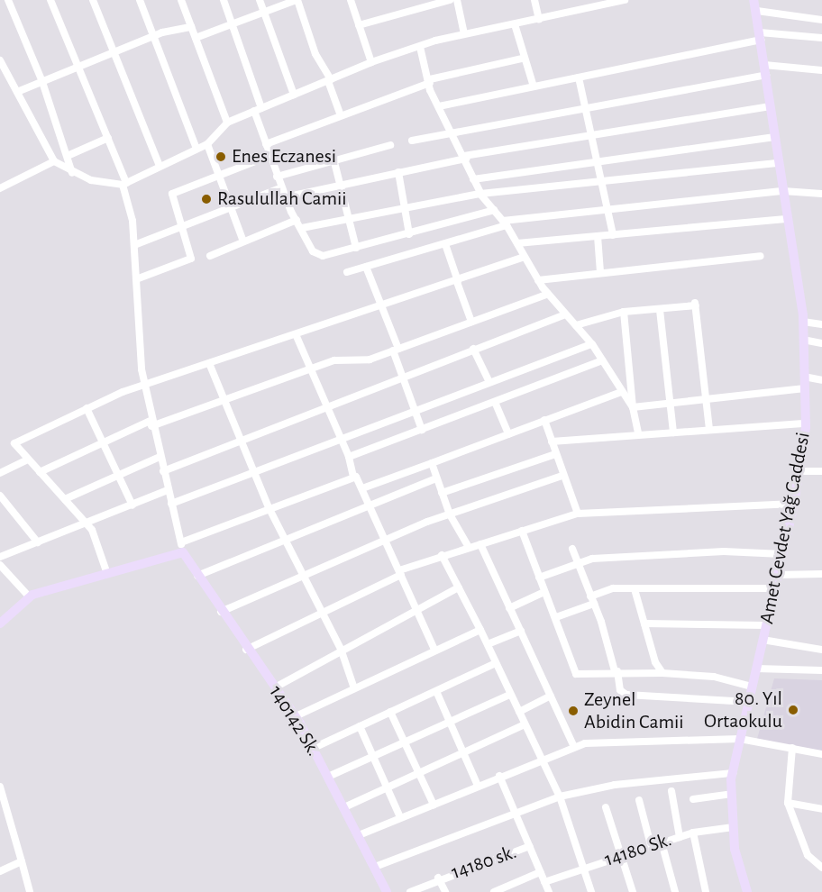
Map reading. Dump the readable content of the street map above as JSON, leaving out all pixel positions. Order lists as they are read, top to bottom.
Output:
{
  "streets": {
    "street": [
      "Amet Cevdet Yağ Caddesi",
      "140142 Sk.",
      "14180 Sk.",
      "14180 sk."
    ]
  },
  "crossings": [
    ["Amet Cevdet Yağ Caddesi", "14180 Sk."]
  ],
  "places": [
    "Enes Eczanesi",
    "Rasulullah Camii",
    "80. Yıl Ortaokulu",
    "Zeynel Abidin Camii"
  ]
}
